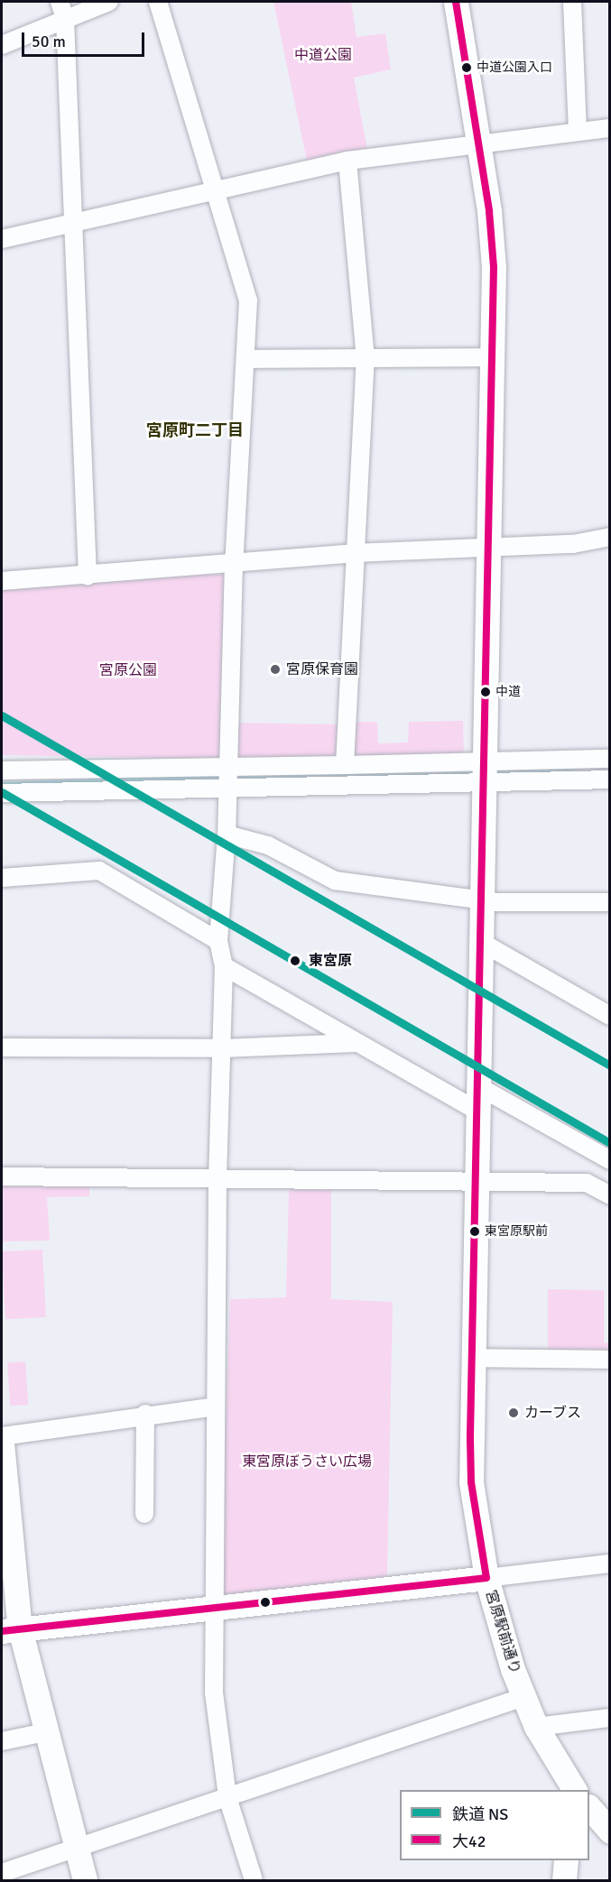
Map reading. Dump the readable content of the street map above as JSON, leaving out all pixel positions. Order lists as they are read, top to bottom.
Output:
{
  "streets": {
    "street": ["宮原駅前通り"]
  },
  "districts": ["宮原町二丁目"],
  "parks": ["中道公園", "宮原公園", "東宮原ぼうさい広場"],
  "places": [
    "中道公園入口",
    "宮原保育園",
    "中道",
    "東宮原",
    "東宮原駅前",
    "カーブス"
  ],
  "lines": ["transit line 大42", "rail line NS"],
  "legend": ["鉄道 NS", "大42"],
  "scale_bar": "50 m"
}
